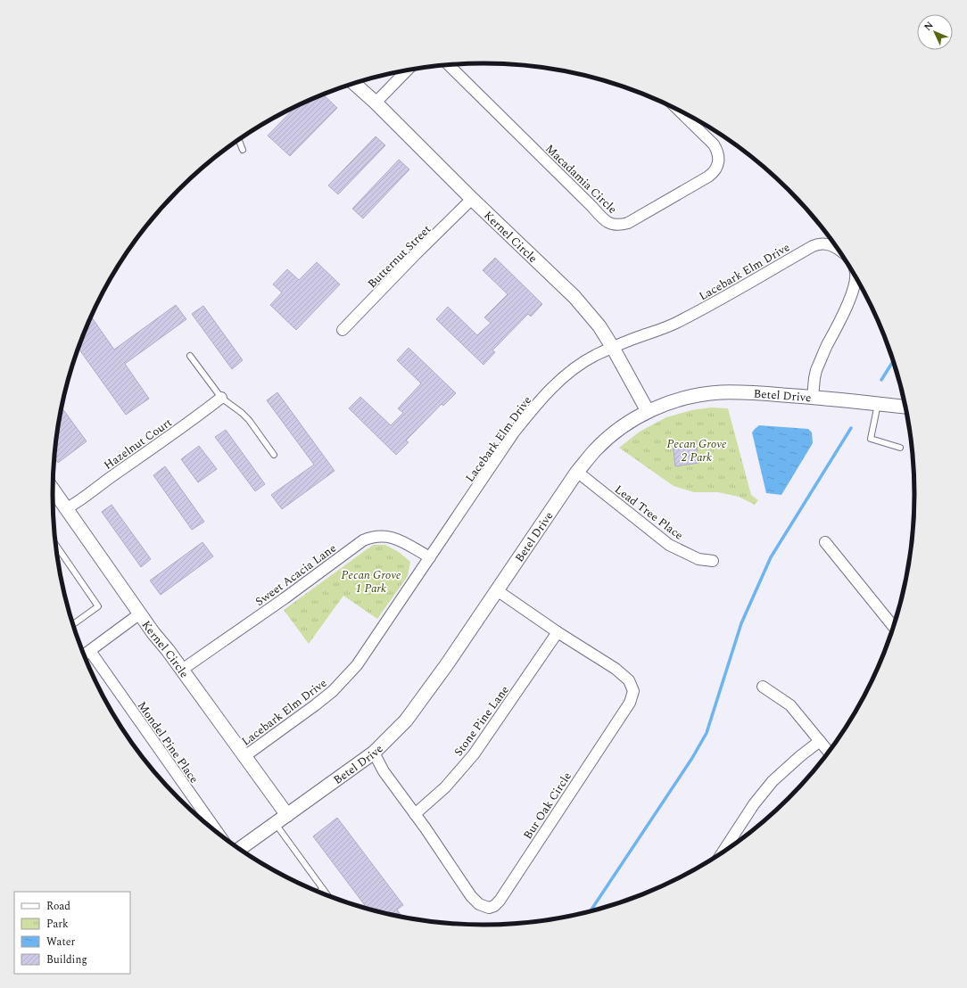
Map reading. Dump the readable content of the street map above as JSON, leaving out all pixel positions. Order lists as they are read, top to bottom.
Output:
{
  "streets": {
    "street": [
      "Macadamia Circle",
      "Kernel Circle",
      "Butternut Street",
      "Lacebark Elm Drive",
      "Betel Drive",
      "Hazelnut Court",
      "Lead Tree Place",
      "Sweet Acacia Lane",
      "Stone Pine Lane",
      "Mondel Pine Place",
      "Bur Oak Circle"
    ]
  },
  "crossings": [
    ["Kernel Circle", "Butternut Street"],
    ["Kernel Circle", "Lacebark Elm Drive"],
    ["Kernel Circle", "Betel Drive"],
    ["Kernel Circle", "Hazelnut Court"],
    ["Kernel Circle", "Sweet Acacia Lane"],
    ["Lacebark Elm Drive", "Betel Drive"],
    ["Lacebark Elm Drive", "Sweet Acacia Lane"],
    ["Betel Drive", "Lead Tree Place"],
    ["Betel Drive", "Bur Oak Circle"],
    ["Stone Pine Lane", "Bur Oak Circle"]
  ],
  "parks": ["Pecan Grove 2 Park", "Pecan Grove 1 Park"],
  "legend": [
    "Road",
    "Park",
    "Water",
    "Building"
  ],
  "north": "top left"
}
